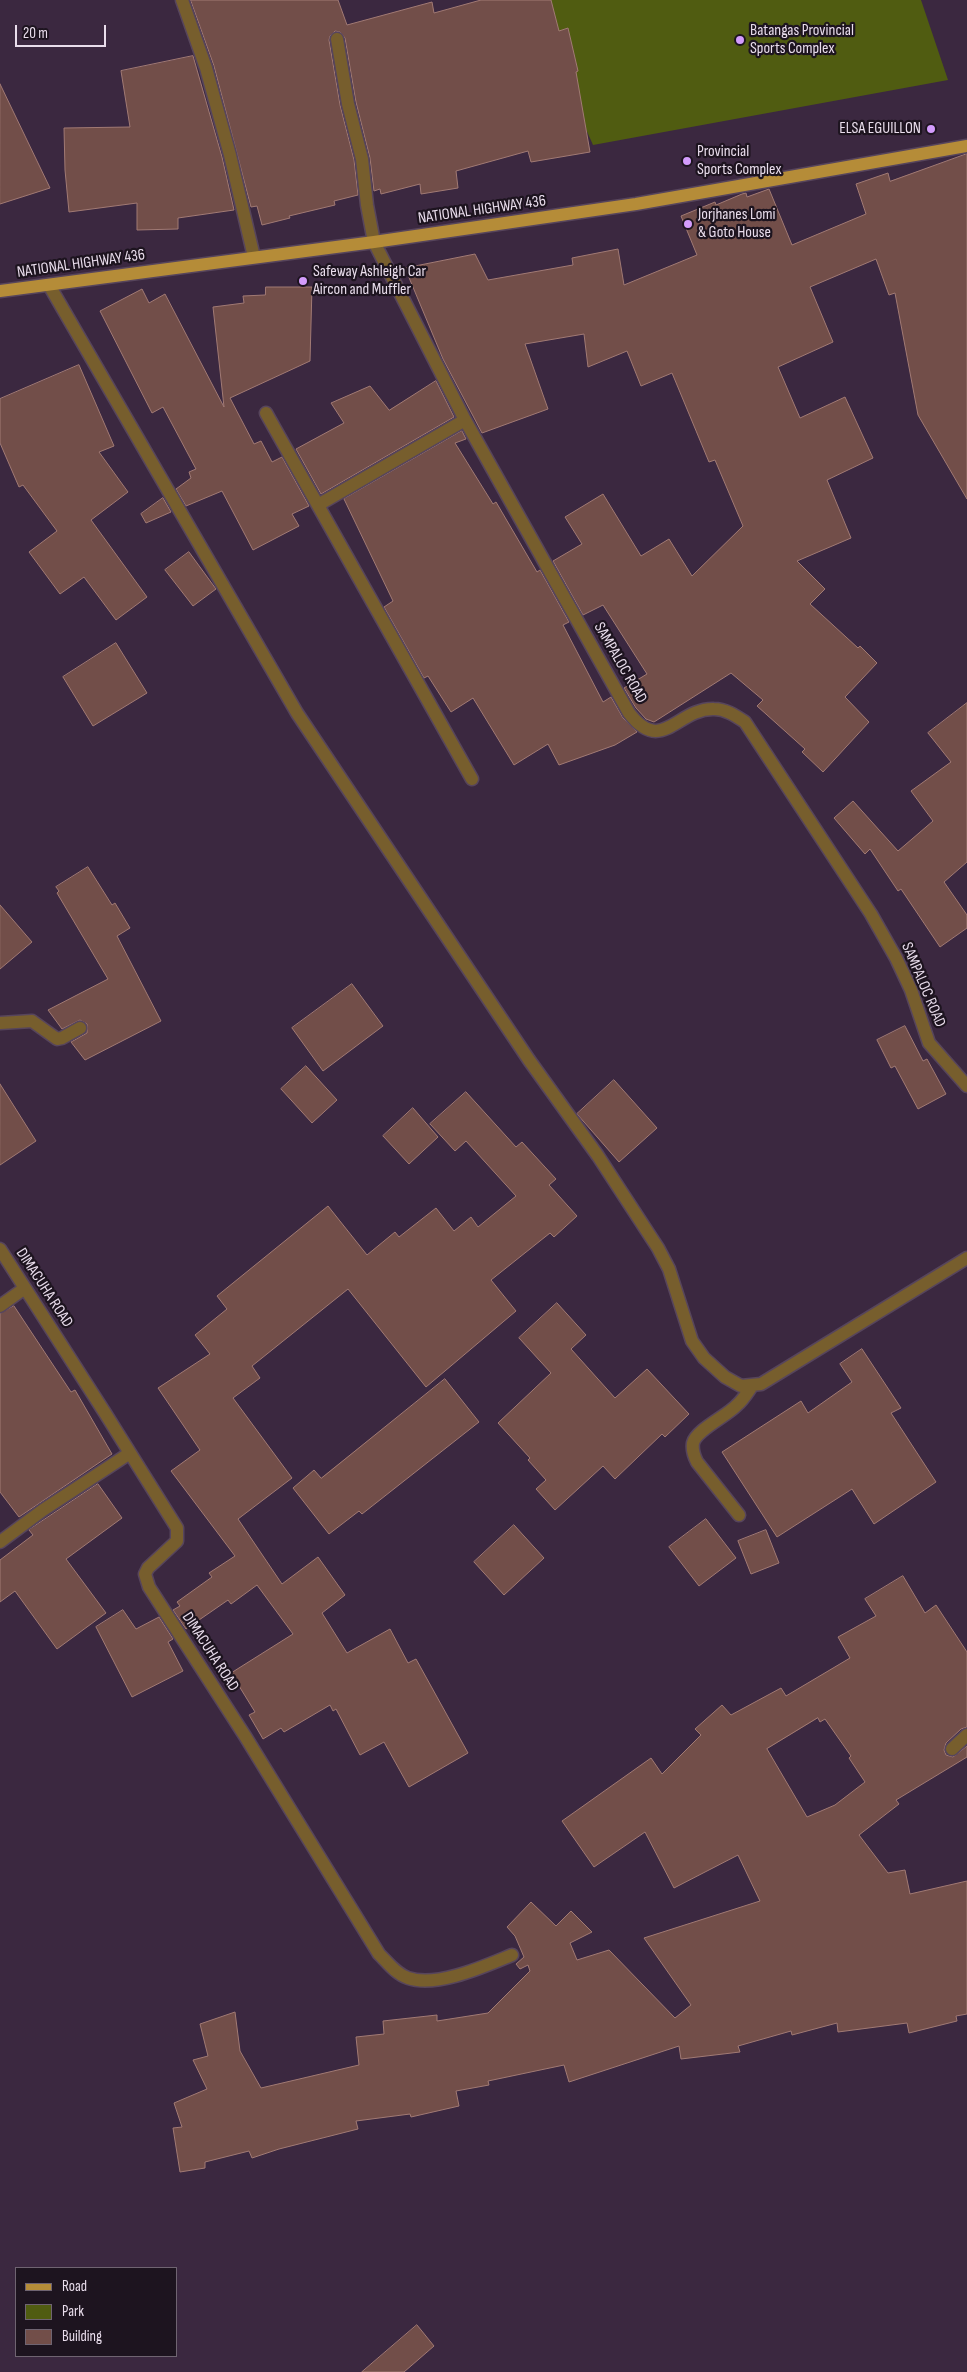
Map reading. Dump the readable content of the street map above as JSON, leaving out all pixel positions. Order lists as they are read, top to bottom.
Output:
{
  "streets": {
    "main road": ["NATIONAL HIGHWAY 436"],
    "street": ["SAMPALOC ROAD", "DIMACUHA ROAD"]
  },
  "crossings": [
    ["NATIONAL HIGHWAY 436", "SAMPALOC ROAD"]
  ],
  "places": [
    "Batangas Provincial Sports Complex",
    "ELSA EGUILLON",
    "Provincial Sports Complex",
    "Jorjhanes Lomi & Goto House",
    "Safeway Ashleigh Car Aircon and Muffler"
  ],
  "legend": ["Road", "Park", "Building"],
  "scale_bar": "20 m"
}
